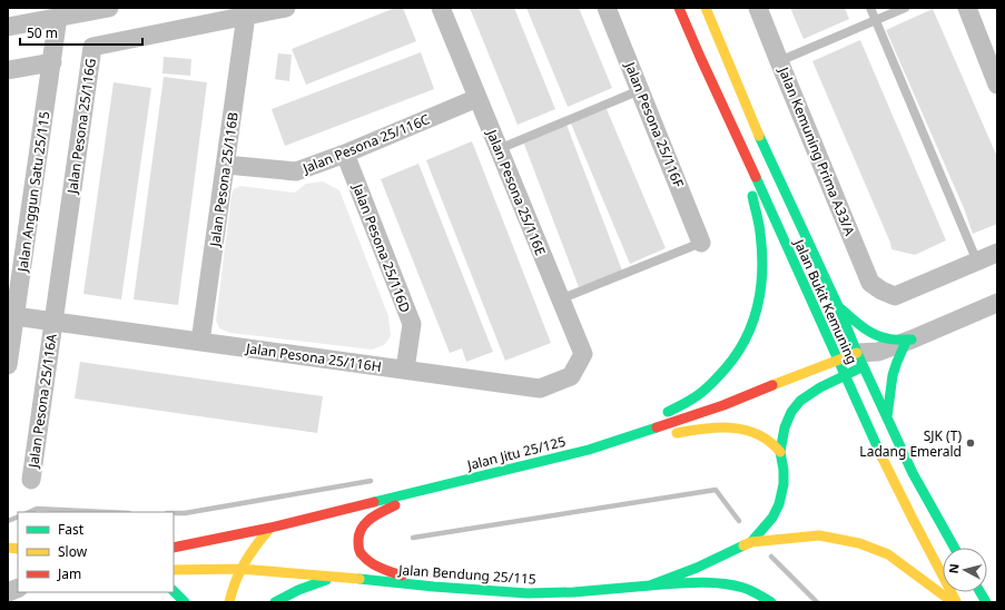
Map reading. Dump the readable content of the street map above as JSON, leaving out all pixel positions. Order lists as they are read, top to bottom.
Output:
{
  "streets": {
    "main road": ["Jalan Bukit Kemuning", "Jalan Jitu 25/125", "Jalan Bendung 25/115"],
    "street": [
      "Jalan Pesona 25/116F",
      "Jalan Pesona 25/116G",
      "Jalan Pesona 25/116C",
      "Jalan Kemuning Prima A33/A",
      "Jalan Pesona 25/116B",
      "Jalan Anggun Satu 25/115",
      "Jalan Pesona 25/116E",
      "Jalan Pesona 25/116D",
      "Jalan Pesona 25/116H",
      "Jalan Pesona 25/116A"
    ]
  },
  "crossings": [
    ["Jalan Pesona 25/116G", "Jalan Pesona 25/116B"],
    ["Jalan Pesona 25/116G", "Jalan Pesona 25/116H"],
    ["Jalan Pesona 25/116G", "Jalan Pesona 25/116A"],
    ["Jalan Pesona 25/116C", "Jalan Pesona 25/116B"],
    ["Jalan Pesona 25/116C", "Jalan Pesona 25/116E"],
    ["Jalan Pesona 25/116C", "Jalan Pesona 25/116D"],
    ["Jalan Pesona 25/116B", "Jalan Pesona 25/116H"],
    ["Jalan Anggun Satu 25/115", "Jalan Pesona 25/116H"],
    ["Jalan Pesona 25/116E", "Jalan Pesona 25/116H"],
    ["Jalan Pesona 25/116D", "Jalan Pesona 25/116H"],
    ["Jalan Bukit Kemuning", "Jalan Jitu 25/125"],
    ["Jalan Pesona 25/116H", "Jalan Pesona 25/116A"]
  ],
  "places": ["SJK (T) Ladang Emerald"],
  "legend": ["Fast", "Slow", "Jam"],
  "scale_bar": "50 m",
  "north": "left"
}
